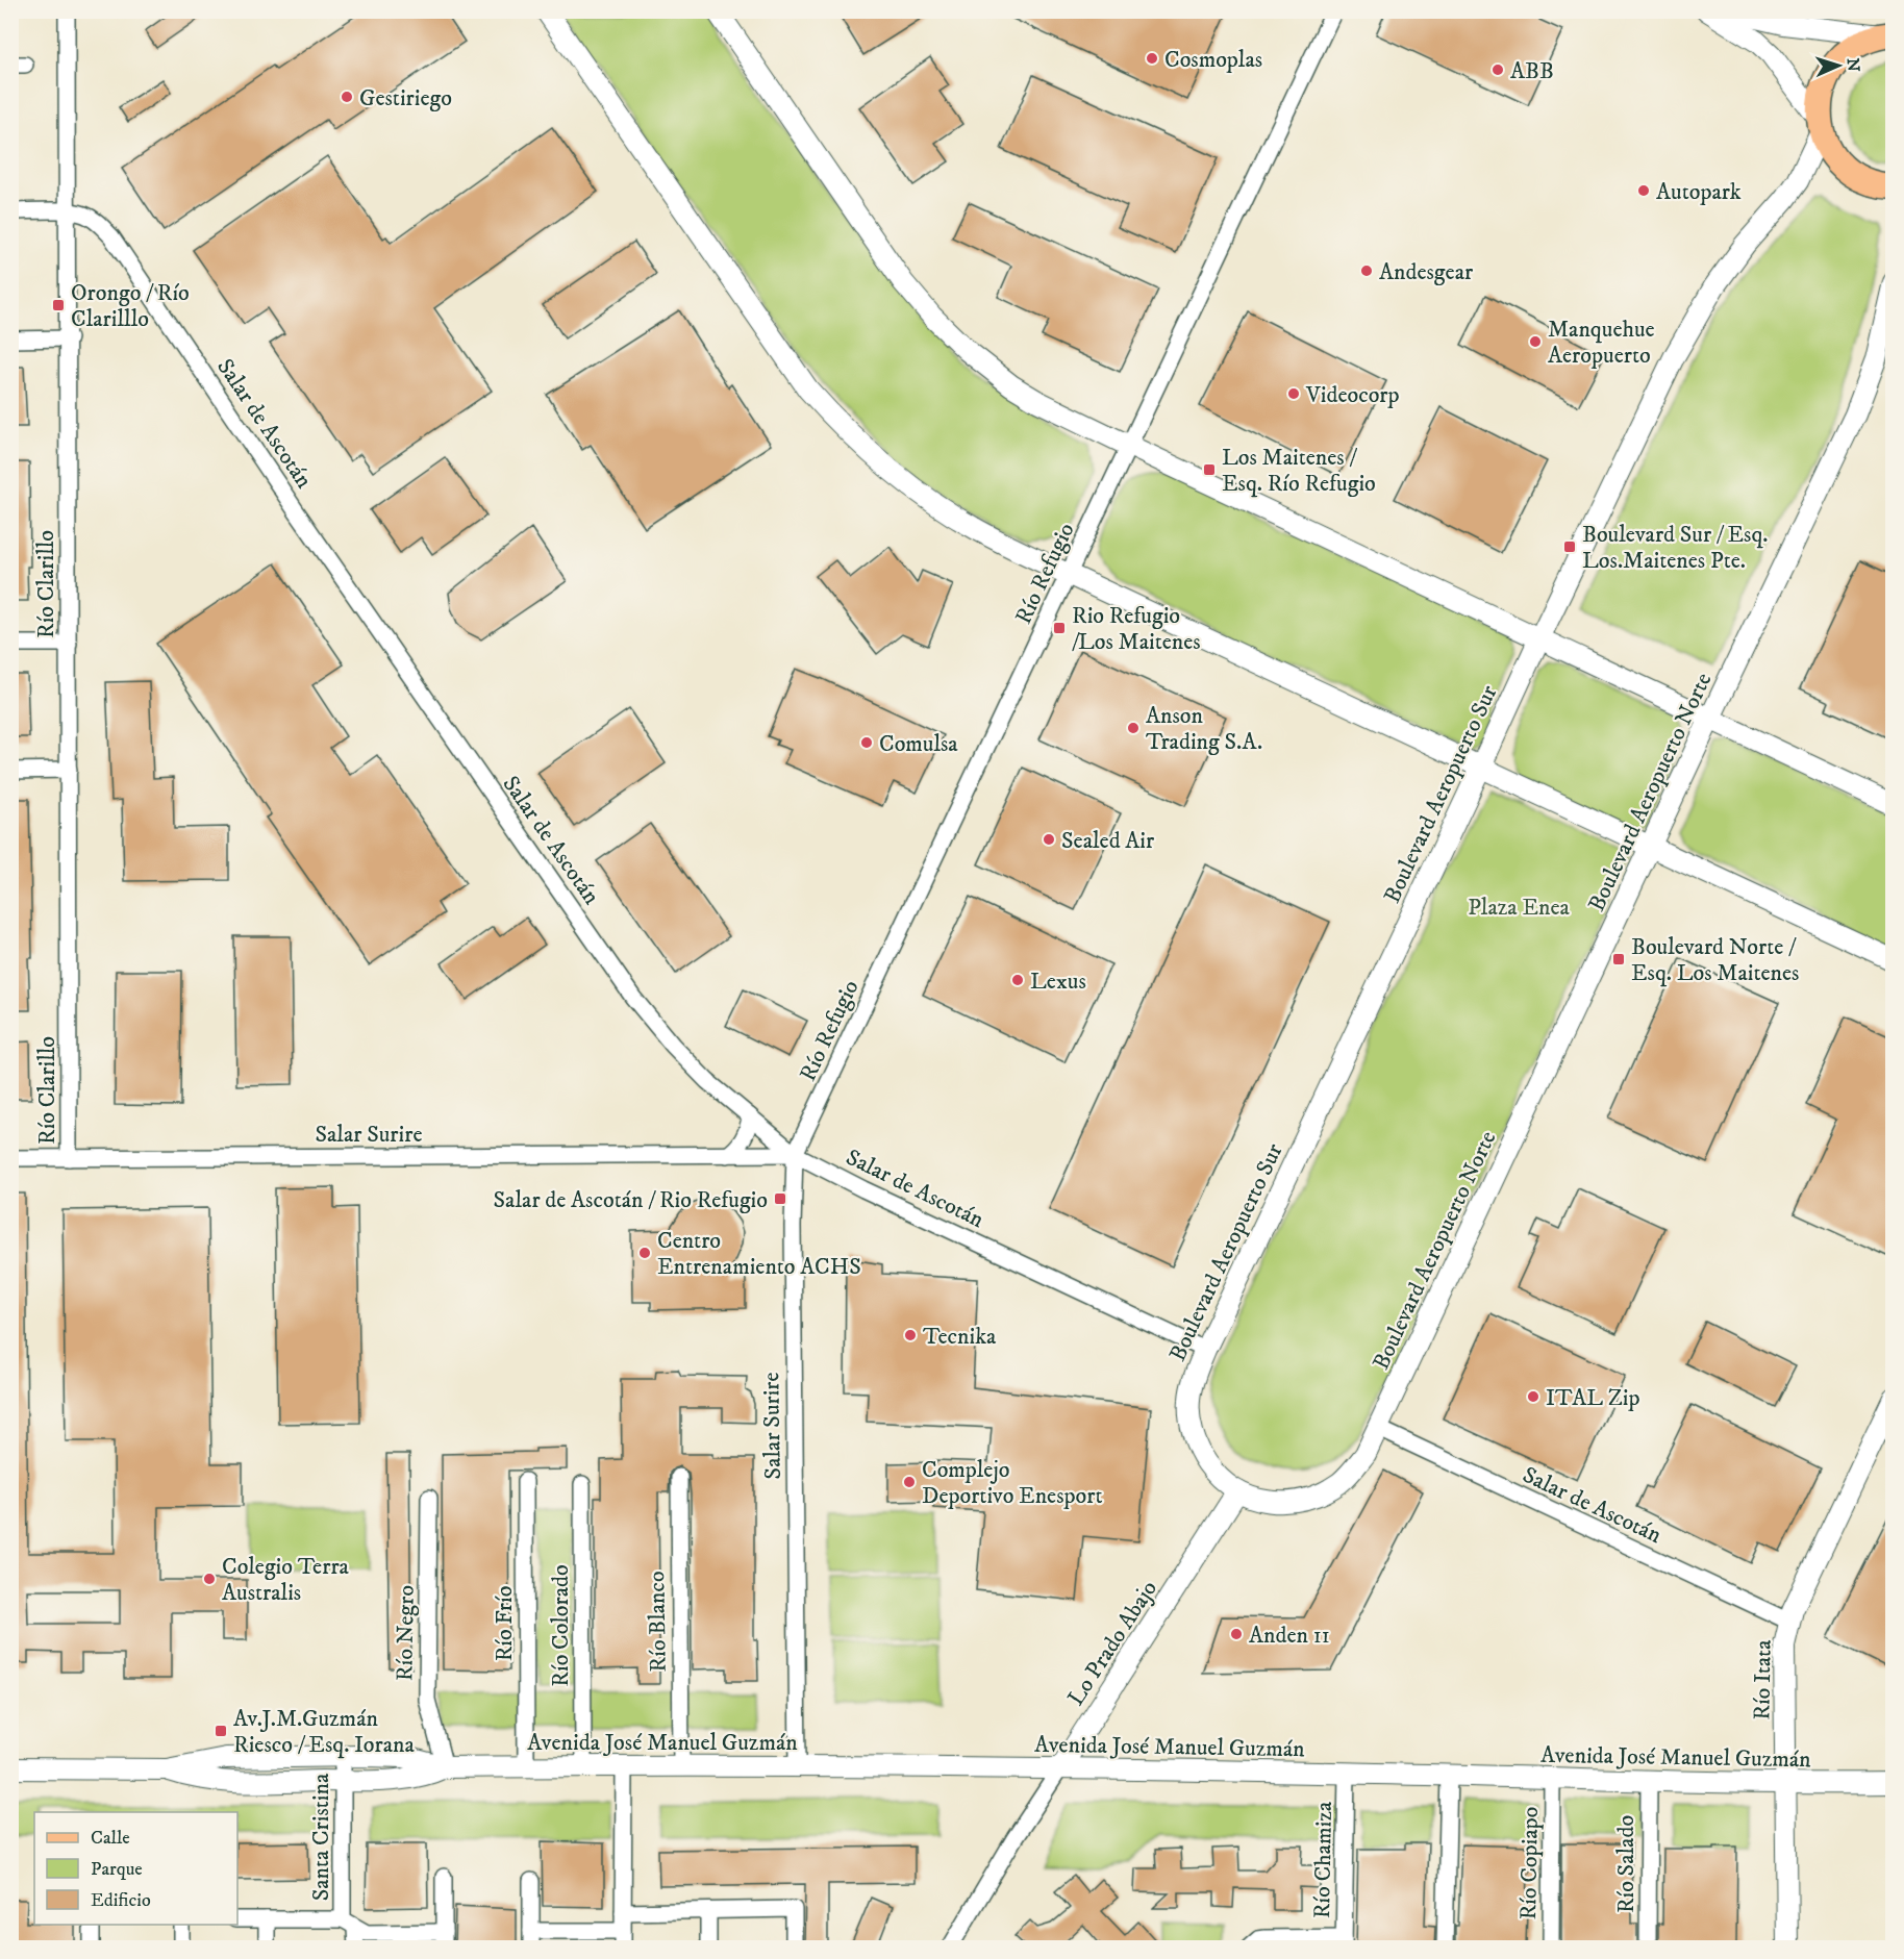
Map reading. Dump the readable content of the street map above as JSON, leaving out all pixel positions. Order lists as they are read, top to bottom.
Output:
{
  "streets": {
    "street": [
      "Salar de Ascotán",
      "Río Refugio",
      "Río Clarillo",
      "Boulevard Aeropuerto Norte",
      "Boulevard Aeropuerto Sur",
      "Salar Surire",
      "Río Blanco",
      "Río Frío",
      "Río Colorado",
      "Río Negro",
      "Lo Prado Abajo",
      "Río Itata",
      "Avenida José Manuel Guzmán",
      "Santa Cristina",
      "Río Chamiza",
      "Río Copiapo",
      "Río Salado"
    ]
  },
  "crossings": [
    ["Salar de Ascotán", "Río Refugio"],
    ["Salar de Ascotán", "Río Clarillo"],
    ["Salar de Ascotán", "Boulevard Aeropuerto Norte"],
    ["Salar de Ascotán", "Boulevard Aeropuerto Sur"],
    ["Salar de Ascotán", "Salar Surire"],
    ["Salar de Ascotán", "Río Itata"],
    ["Río Refugio", "Salar Surire"],
    ["Río Clarillo", "Salar Surire"],
    ["Boulevard Aeropuerto Norte", "Boulevard Aeropuerto Sur"],
    ["Boulevard Aeropuerto Norte", "Lo Prado Abajo"],
    ["Boulevard Aeropuerto Sur", "Lo Prado Abajo"],
    ["Salar Surire", "Avenida José Manuel Guzmán"],
    ["Río Blanco", "Avenida José Manuel Guzmán"],
    ["Río Frío", "Avenida José Manuel Guzmán"],
    ["Río Colorado", "Avenida José Manuel Guzmán"],
    ["Río Negro", "Avenida José Manuel Guzmán"],
    ["Lo Prado Abajo", "Avenida José Manuel Guzmán"],
    ["Río Itata", "Avenida José Manuel Guzmán"],
    ["Avenida José Manuel Guzmán", "Santa Cristina"],
    ["Avenida José Manuel Guzmán", "Río Chamiza"],
    ["Avenida José Manuel Guzmán", "Río Copiapo"],
    ["Avenida José Manuel Guzmán", "Río Salado"]
  ],
  "parks": ["Plaza Enea"],
  "places": {
    "other": [
      "Cosmoplas",
      "ABB",
      "Gestiriego",
      "Autopark",
      "Andesgear",
      "Manquehue Aeropuerto",
      "Videocorp",
      "Anson Trading S.A.",
      "Comulsa",
      "Sealed Air",
      "Lexus",
      "Centro Entrenamiento ACHS",
      "Tecnika",
      "ITAL Zip",
      "Complejo Deportivo Enesport",
      "Colegio Terra Australis",
      "Anden 11"
    ],
    "transit": [
      "Orongo / Río Clarilllo",
      "Los Maitenes / Esq. Río Refugio",
      "Boulevard Sur / Esq. Los.Maitenes Pte.",
      "Rio Refugio /Los Maitenes",
      "Boulevard Norte / Esq. Los Maitenes",
      "Salar de Ascotán / Rio Refugio",
      "Av.J.M.Guzmán Riesco / Esq. Iorana"
    ]
  },
  "legend": ["Calle", "Parque", "Edificio"],
  "north": "right"
}
